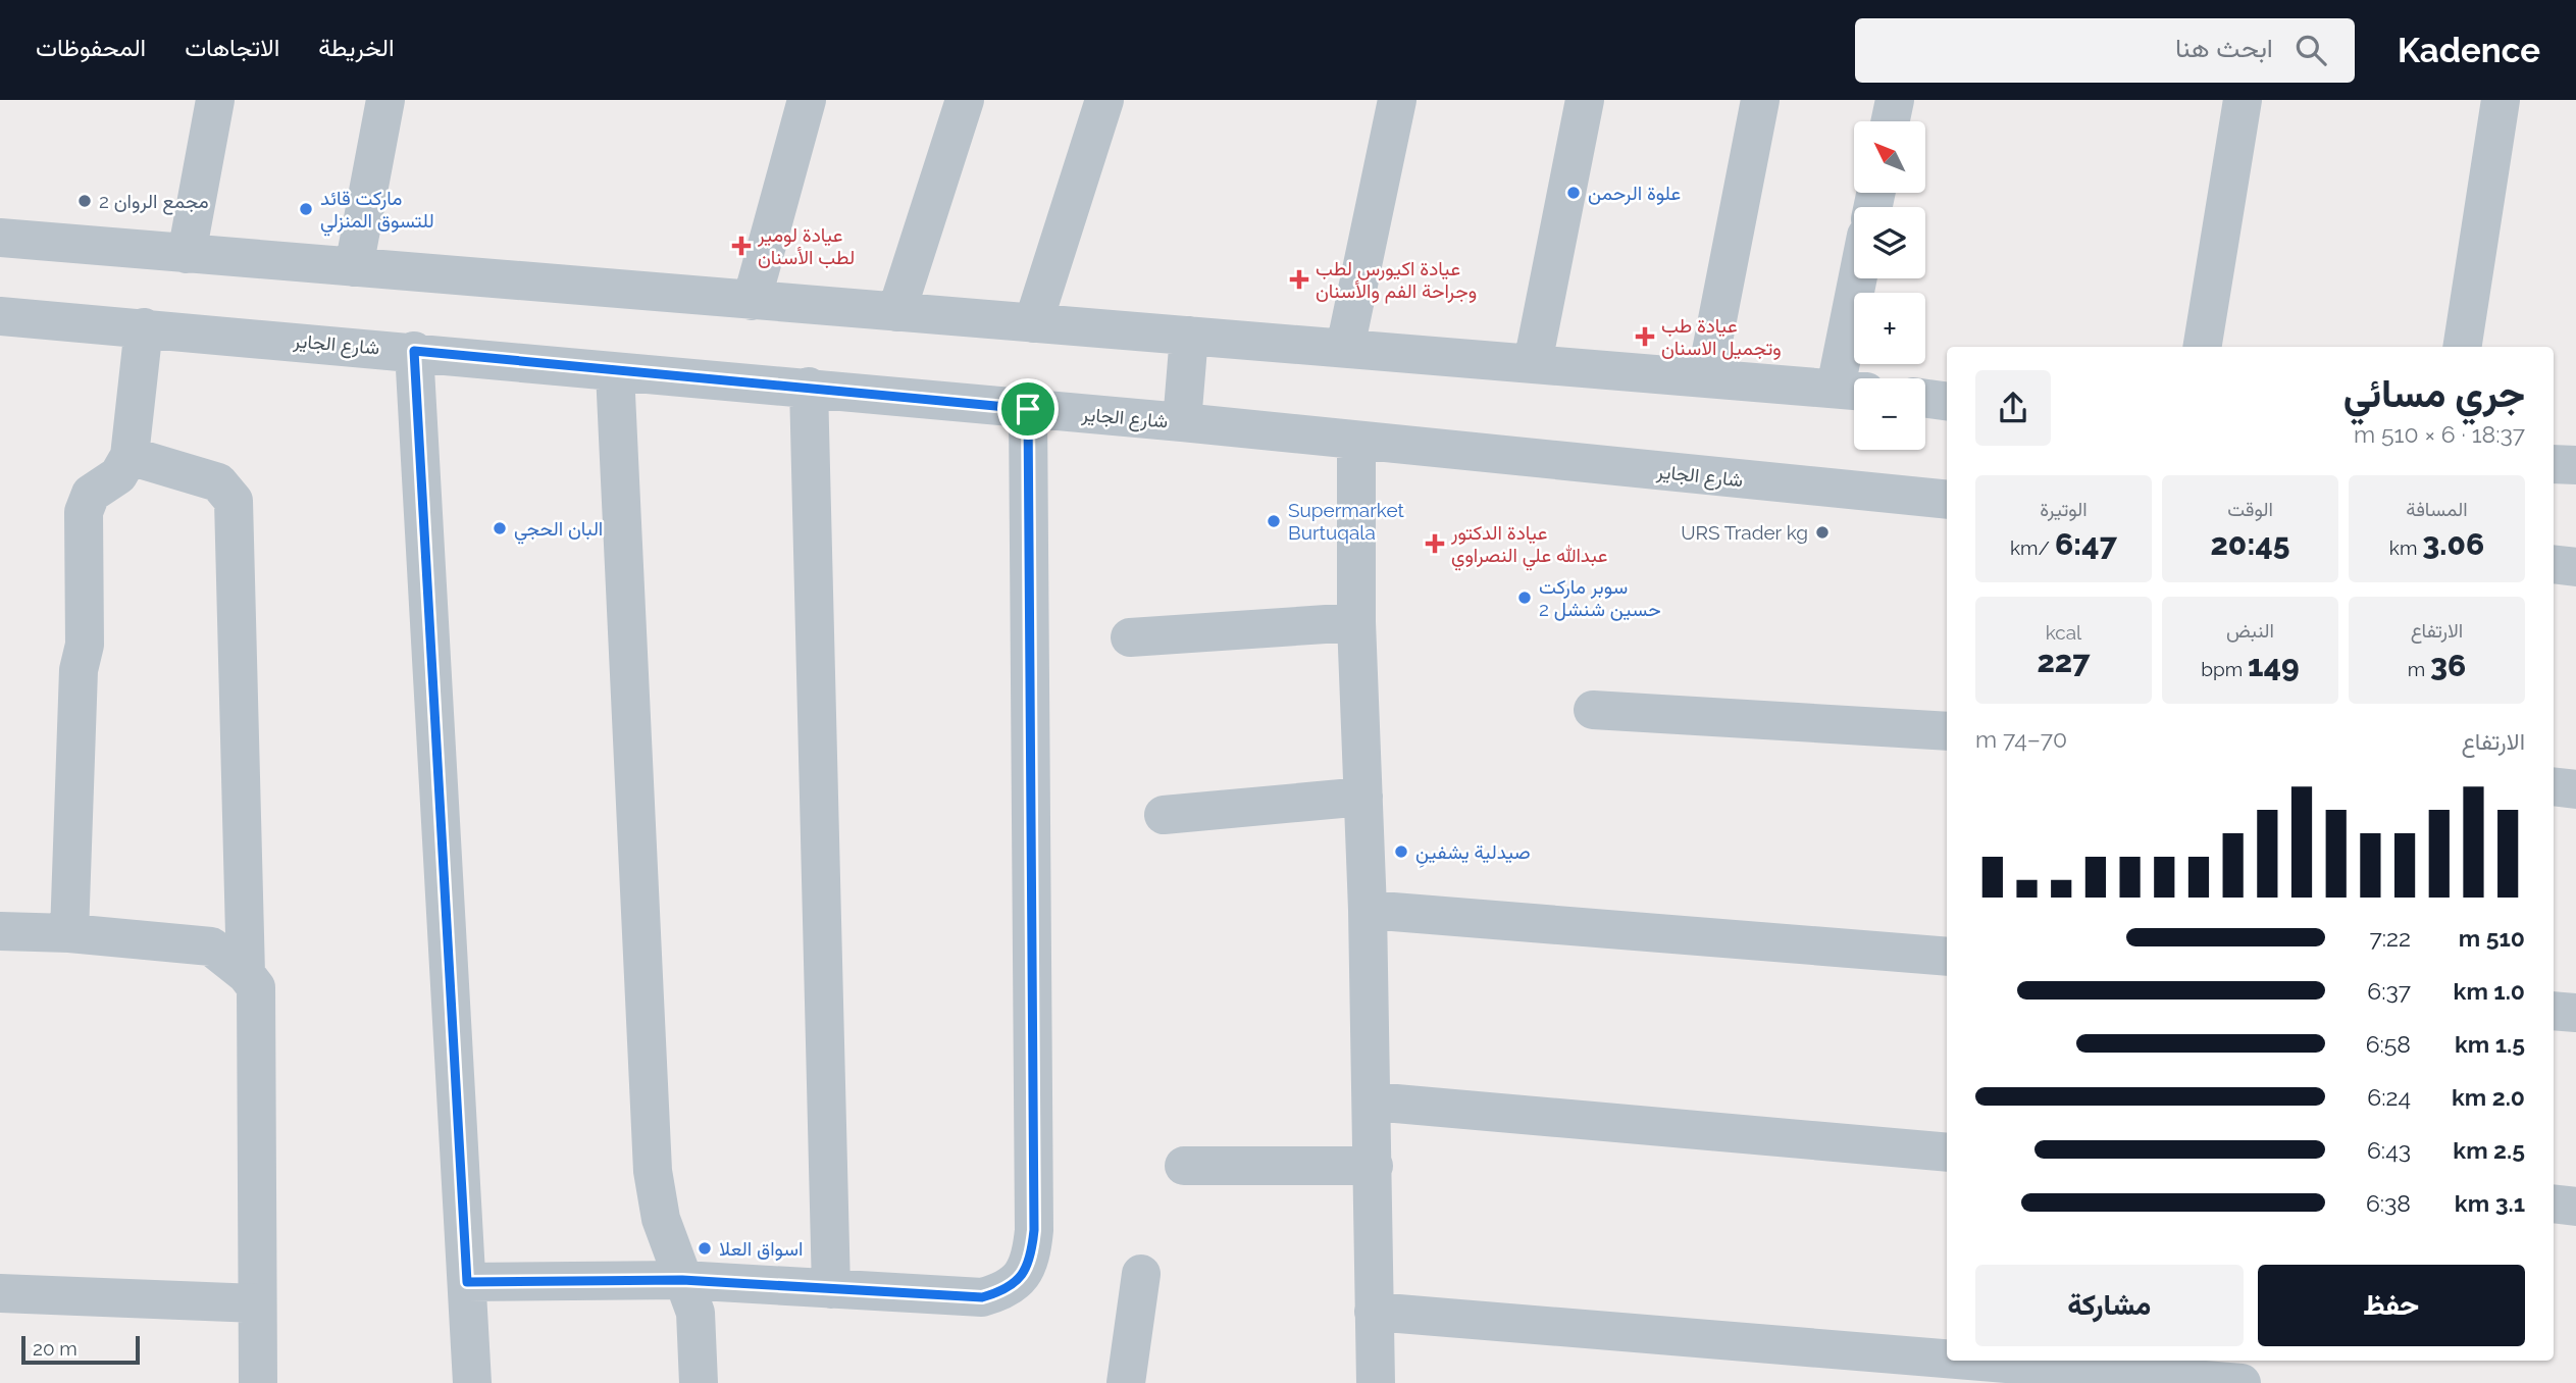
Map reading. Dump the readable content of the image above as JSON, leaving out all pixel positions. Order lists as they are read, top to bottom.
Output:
{
  "streets": {
    "street": ["شارع الجاير"]
  },
  "places": {
    "other": [
      "علوة الرحمن",
      "مجمع الروان 2",
      "ماركت قائد للتسوق المنزلي",
      "Supermarket Burtuqala",
      "البان الحجي",
      "URS Trader kg",
      "سوبر ماركت حسين شنشل 2",
      "صيدلية يشفينِ",
      "اسواق العلا"
    ],
    "health": [
      "عيادة لومير لطب الأسنان",
      "عيادة اكيورس لطب وجراحة الفم والأسنان",
      "عيادة طب وتجميل الاسنان",
      "عيادة الدكتور عبدالله علي النصراوي"
    ]
  },
  "scale_bar": "20 m",
  "north": "top left",
  "page": {
    "header": "Kadence",
    "search": "ابحث هنا",
    "nav": ["الخريطة", "الاتجاهات", "المحفوظات"],
    "map_buttons": ["+", "−"],
    "heading": ["جري مسائي", "18:37 · 6 × 510 m"],
    "stats": [
      ["المسافة", "3.06 km"],
      ["الوقت", "20:45"],
      ["الوتيرة", "6:47 /km"],
      ["الارتفاع", "36 m"],
      ["النبض", "149 bpm"],
      ["kcal", "227"]
    ],
    "chart": ["الارتفاع", "70–74 m"],
    "list": [
      {
        "name": "510 m",
        "note": "7:22"
      },
      {
        "name": "1.0 km",
        "note": "6:37"
      },
      {
        "name": "1.5 km",
        "note": "6:58"
      },
      {
        "name": "2.0 km",
        "note": "6:24"
      },
      {
        "name": "2.5 km",
        "note": "6:43"
      },
      {
        "name": "3.1 km",
        "note": "6:38"
      }
    ],
    "buttons": ["حفظ", "مشاركة"],
    "scale": "20 m"
  }
}
